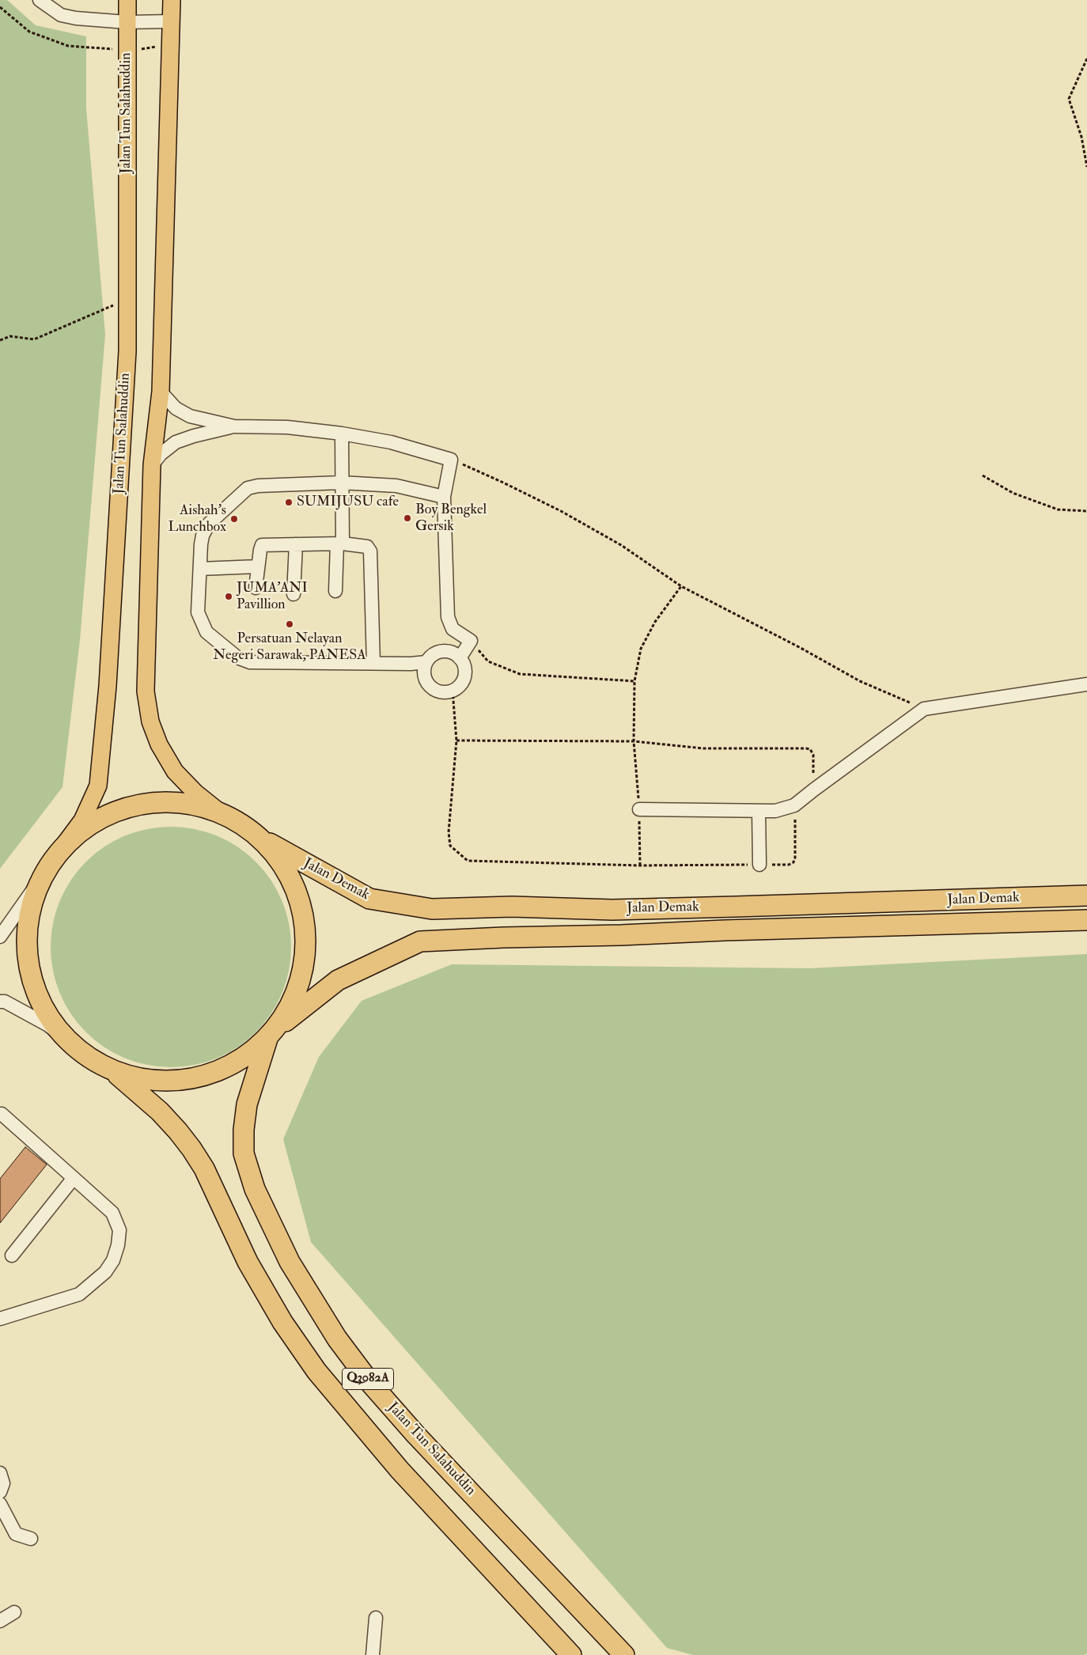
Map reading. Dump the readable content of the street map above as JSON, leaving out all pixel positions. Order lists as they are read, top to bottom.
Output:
{
  "streets": {
    "highway": ["Jalan Tun Salahuddin", "Jalan Demak", "Q3082A"]
  },
  "crossings": [
    ["Jalan Tun Salahuddin", "Jalan Demak"]
  ],
  "places": [
    "SUMIJUSU cafe",
    "Boy Bengkel Gersik",
    "Aishah's Lunchbox",
    "JUMA'ANI Pavillion",
    "Persatuan Nelayan Negeri Sarawak, PANESA"
  ]
}
